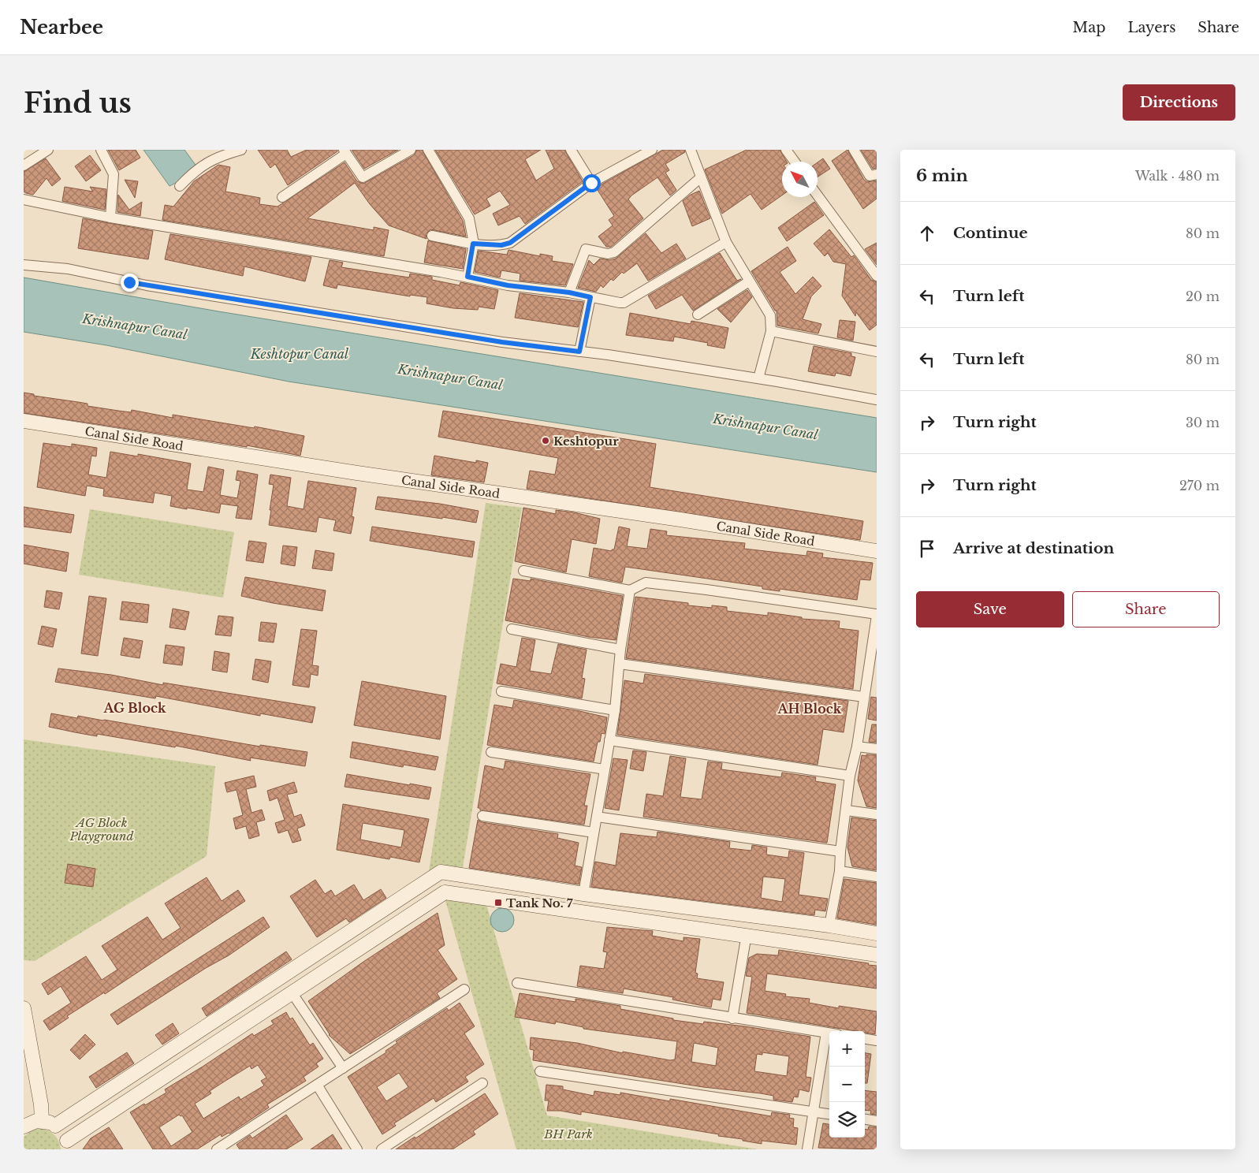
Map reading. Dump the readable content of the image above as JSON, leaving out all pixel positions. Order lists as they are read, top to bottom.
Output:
{
  "streets": {
    "main road": ["Canal Side Road"]
  },
  "districts": ["AG Block", "AH Block"],
  "water": ["Krishnapur Canal", "Keshtopur Canal"],
  "parks": ["AG Block Playground", "BH Park"],
  "places": {
    "other": ["Keshtopur"],
    "transit": ["Tank No. 7"]
  },
  "north": "top left",
  "page": {
    "header": "Nearbee",
    "nav": ["Map", "Layers", "Share"],
    "buttons": [
      "Directions",
      ["Save", "Share"]
    ],
    "title": "Find us",
    "heading": ["6 min", "Walk · 480 m"],
    "list": [
      ["Continue", "80 m"],
      ["Turn left", "20 m"],
      ["Turn left", "80 m"],
      ["Turn right", "30 m"],
      ["Turn right", "270 m"],
      "Arrive at destination"
    ],
    "map_buttons": ["+", "−"]
  }
}
